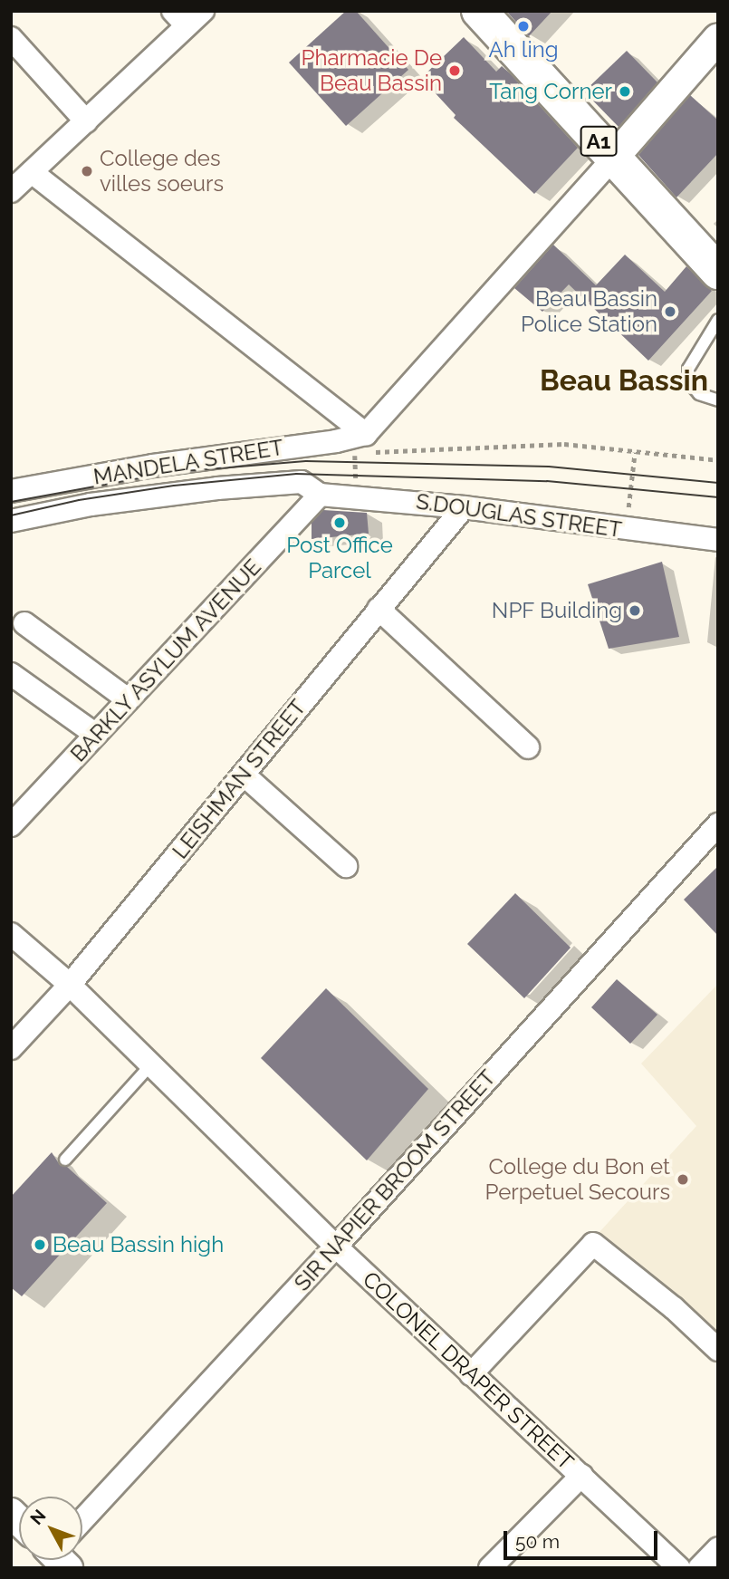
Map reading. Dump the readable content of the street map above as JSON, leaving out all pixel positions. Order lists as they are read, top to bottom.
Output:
{
  "streets": {
    "main road": ["A1"],
    "street": [
      "MANDELA STREET",
      "S.DOUGLAS STREET",
      "BARKLY ASYLUM AVENUE",
      "LEISHMAN STREET",
      "SIR NAPIER BROOM STREET",
      "COLONEL DRAPER STREET"
    ]
  },
  "crossings": [
    ["S.DOUGLAS STREET", "BARKLY ASYLUM AVENUE"],
    ["S.DOUGLAS STREET", "LEISHMAN STREET"],
    ["LEISHMAN STREET", "COLONEL DRAPER STREET"],
    ["SIR NAPIER BROOM STREET", "COLONEL DRAPER STREET"]
  ],
  "districts": ["Beau Bassin"],
  "places": [
    "Ah ling",
    "Pharmacie De Beau Bassin",
    "Tang Corner",
    "College des villes soeurs",
    "Beau Bassin Police Station",
    "Post Office Parcel",
    "NPF Building",
    "College du Bon et Perpetuel Secours",
    "Beau Bassin high"
  ],
  "scale_bar": "50 m",
  "north": "top left"
}
